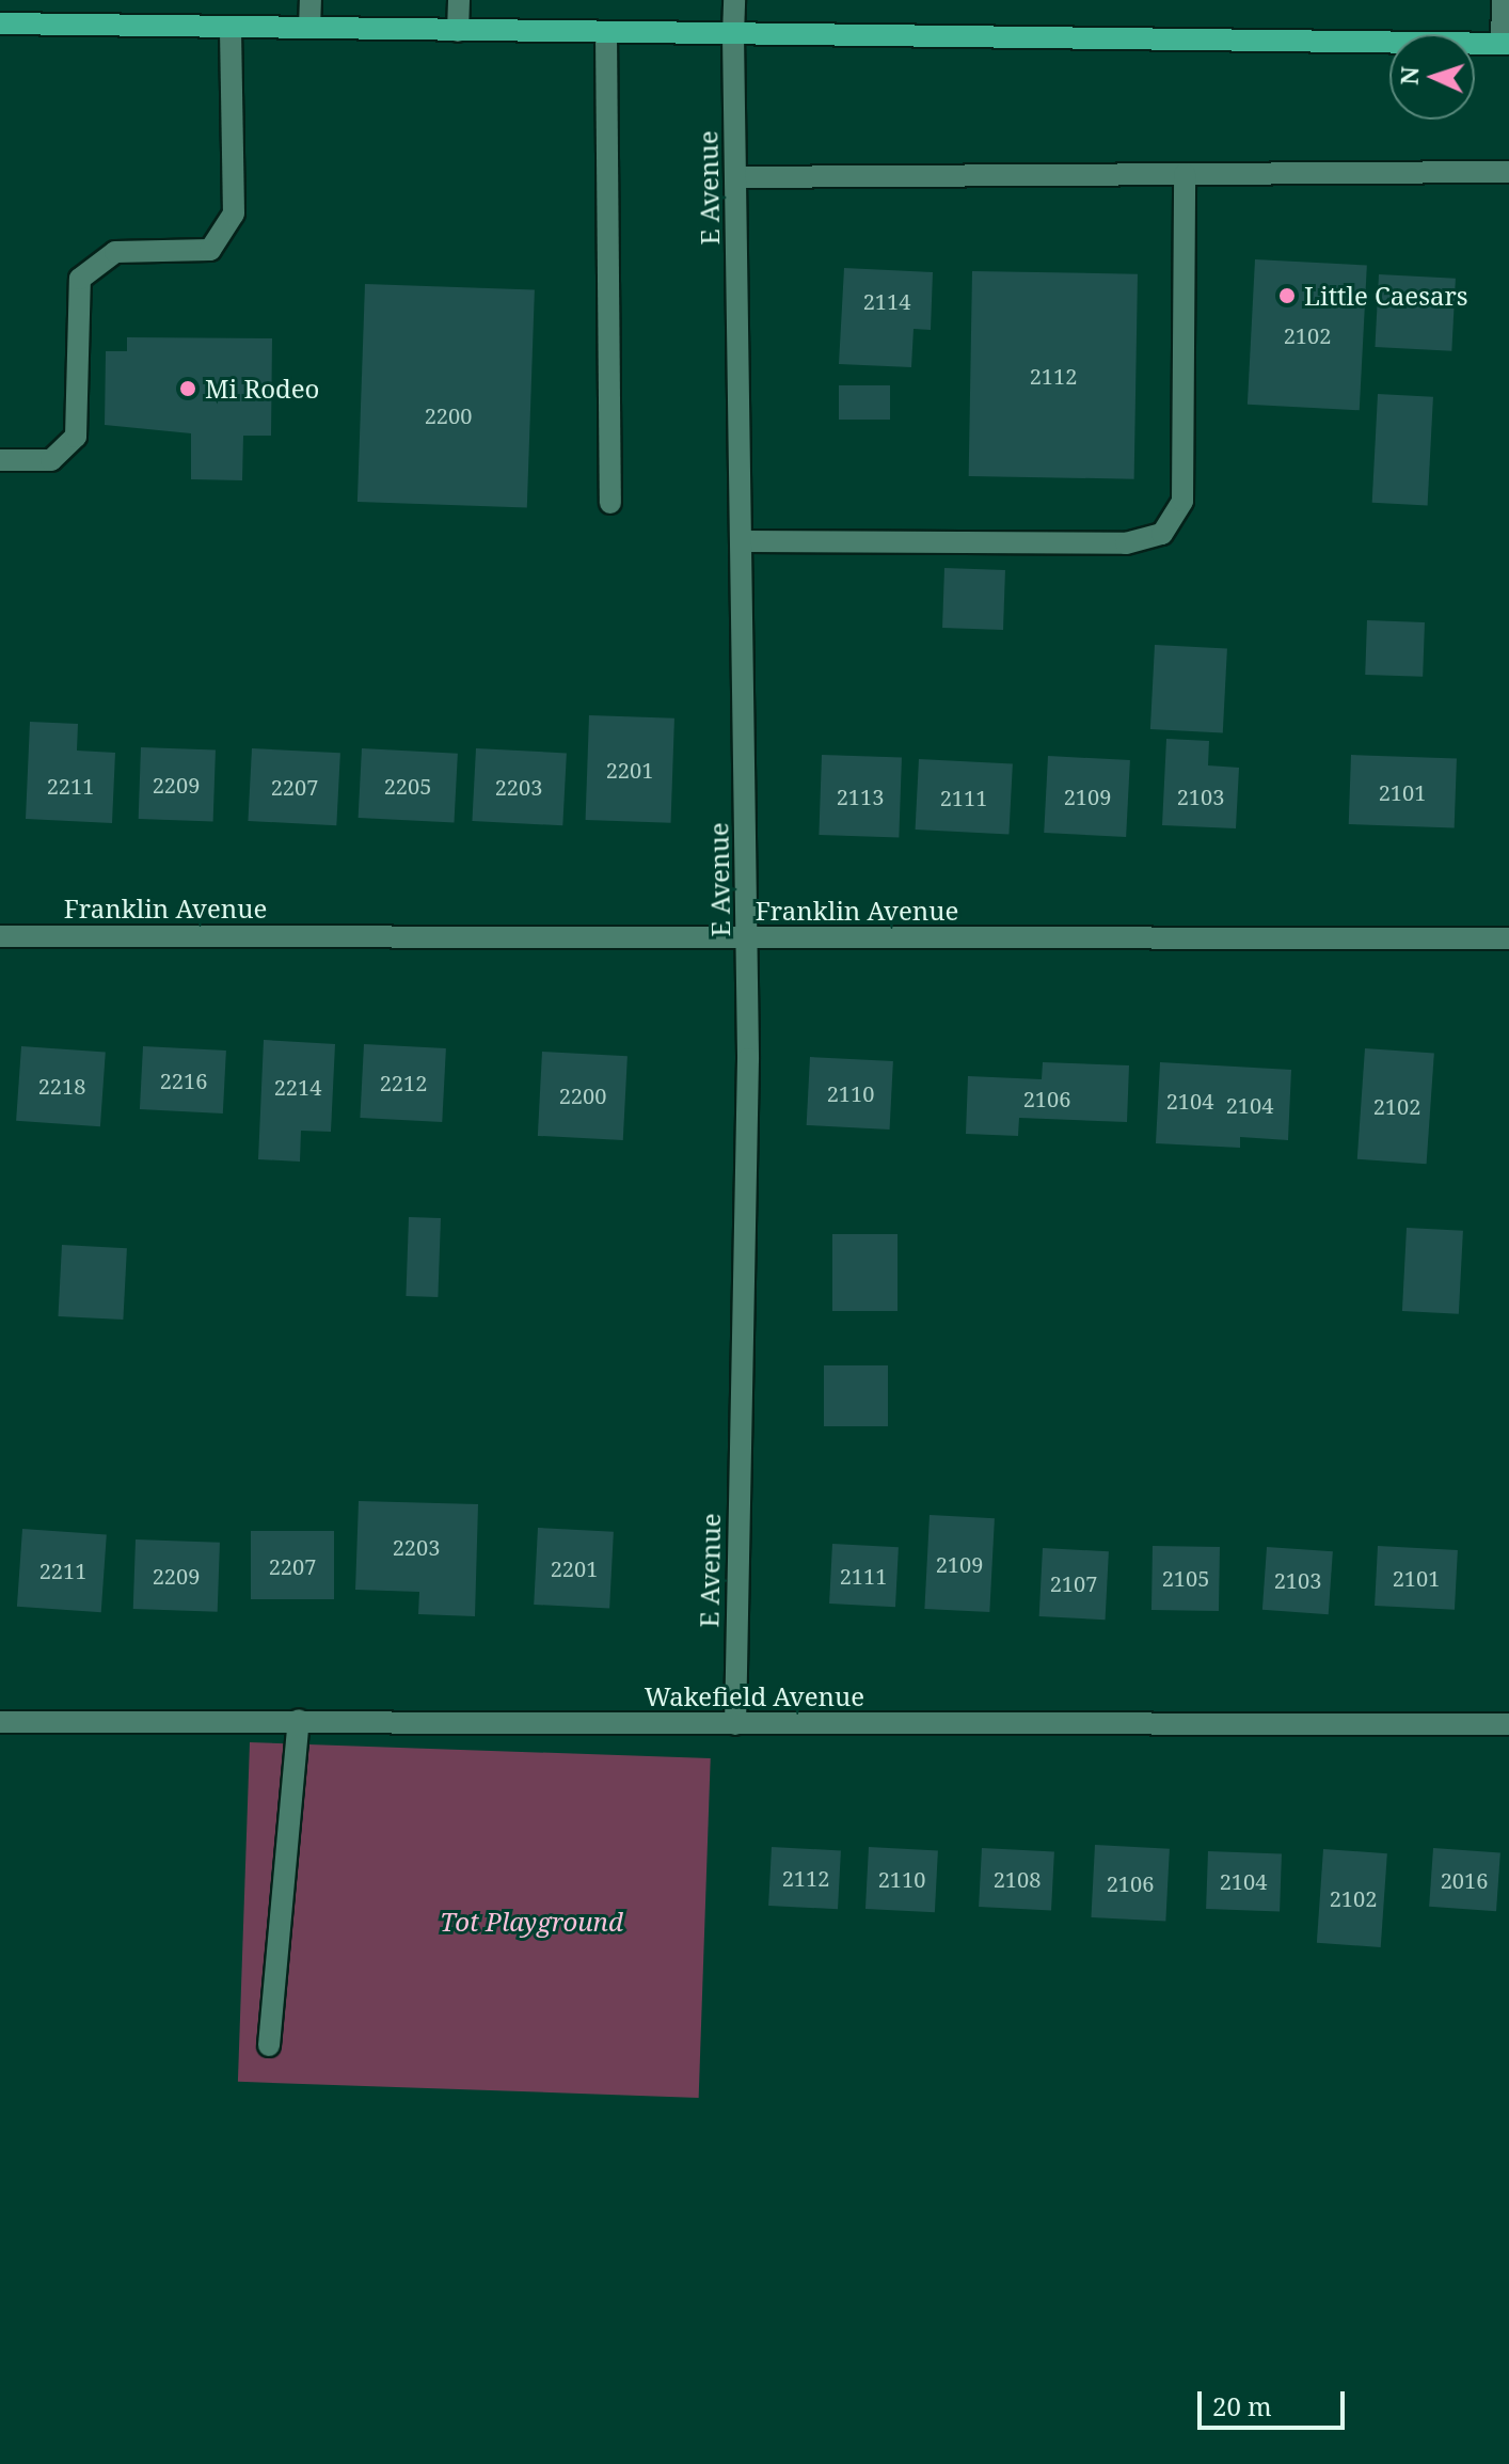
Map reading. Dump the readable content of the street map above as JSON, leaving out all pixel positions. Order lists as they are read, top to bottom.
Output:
{
  "streets": {
    "street": ["E Avenue", "Franklin Avenue", "Wakefield Avenue"]
  },
  "crossings": [
    ["E Avenue", "Franklin Avenue"],
    ["E Avenue", "Wakefield Avenue"]
  ],
  "parks": ["Tot Playground"],
  "places": ["Little Caesars", "Mi Rodeo"],
  "house_numbers": [
    "2114",
    "2102",
    "2112",
    "2200",
    "2201",
    "2209",
    "2211",
    "2205",
    "2207",
    "2203",
    "2101",
    "2113",
    "2109",
    "2103",
    "2111",
    "2216",
    "2212",
    "2218",
    "2214",
    "2110",
    "2200",
    "2106",
    "2104",
    "2104",
    "2102",
    "2203",
    "2109",
    "2207",
    "2201",
    "2211",
    "2209",
    "2111",
    "2105",
    "2101",
    "2103",
    "2107",
    "2112",
    "2110",
    "2108",
    "2016",
    "2104",
    "2106",
    "2102"
  ],
  "scale_bar": "20 m",
  "north": "left"
}
